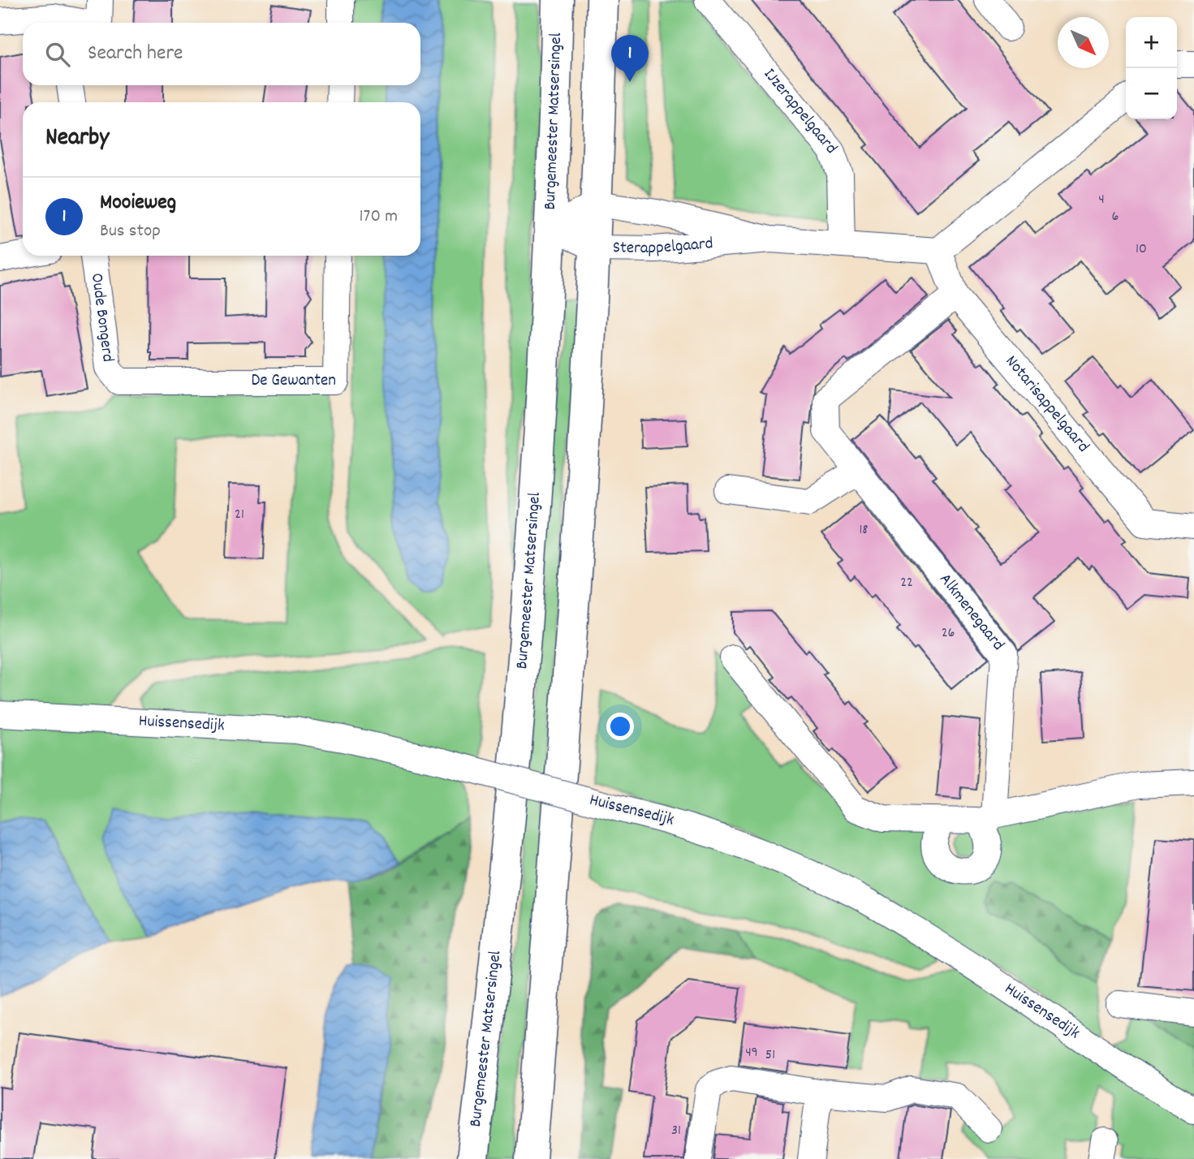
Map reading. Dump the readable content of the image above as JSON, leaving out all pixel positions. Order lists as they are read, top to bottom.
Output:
{
  "streets": {
    "main road": ["Burgemeester Matsersingel"],
    "street": [
      "IJzerappelgaard",
      "Sterappelgaard",
      "Oude Bongerd",
      "De Gewanten",
      "Notarisappelgaard",
      "Alkmenegaard",
      "Huissensedijk"
    ]
  },
  "crossings": [
    ["IJzerappelgaard", "Sterappelgaard"],
    ["Burgemeester Matsersingel", "Sterappelgaard"],
    ["Sterappelgaard", "Notarisappelgaard"],
    ["Oude Bongerd", "De Gewanten"],
    ["Notarisappelgaard", "Alkmenegaard"]
  ],
  "house_numbers": [
    "4",
    "6",
    "10",
    "21",
    "18",
    "22",
    "26",
    "49",
    "51",
    "31"
  ],
  "north": "bottom right",
  "page": {
    "map_buttons": ["+", "−"],
    "search": "Search here",
    "pins": "1",
    "heading": "Nearby",
    "list": [
      {
        "mark": "1",
        "name": "Mooieweg",
        "note": "Bus stop",
        "value": "170 m"
      }
    ]
  }
}
